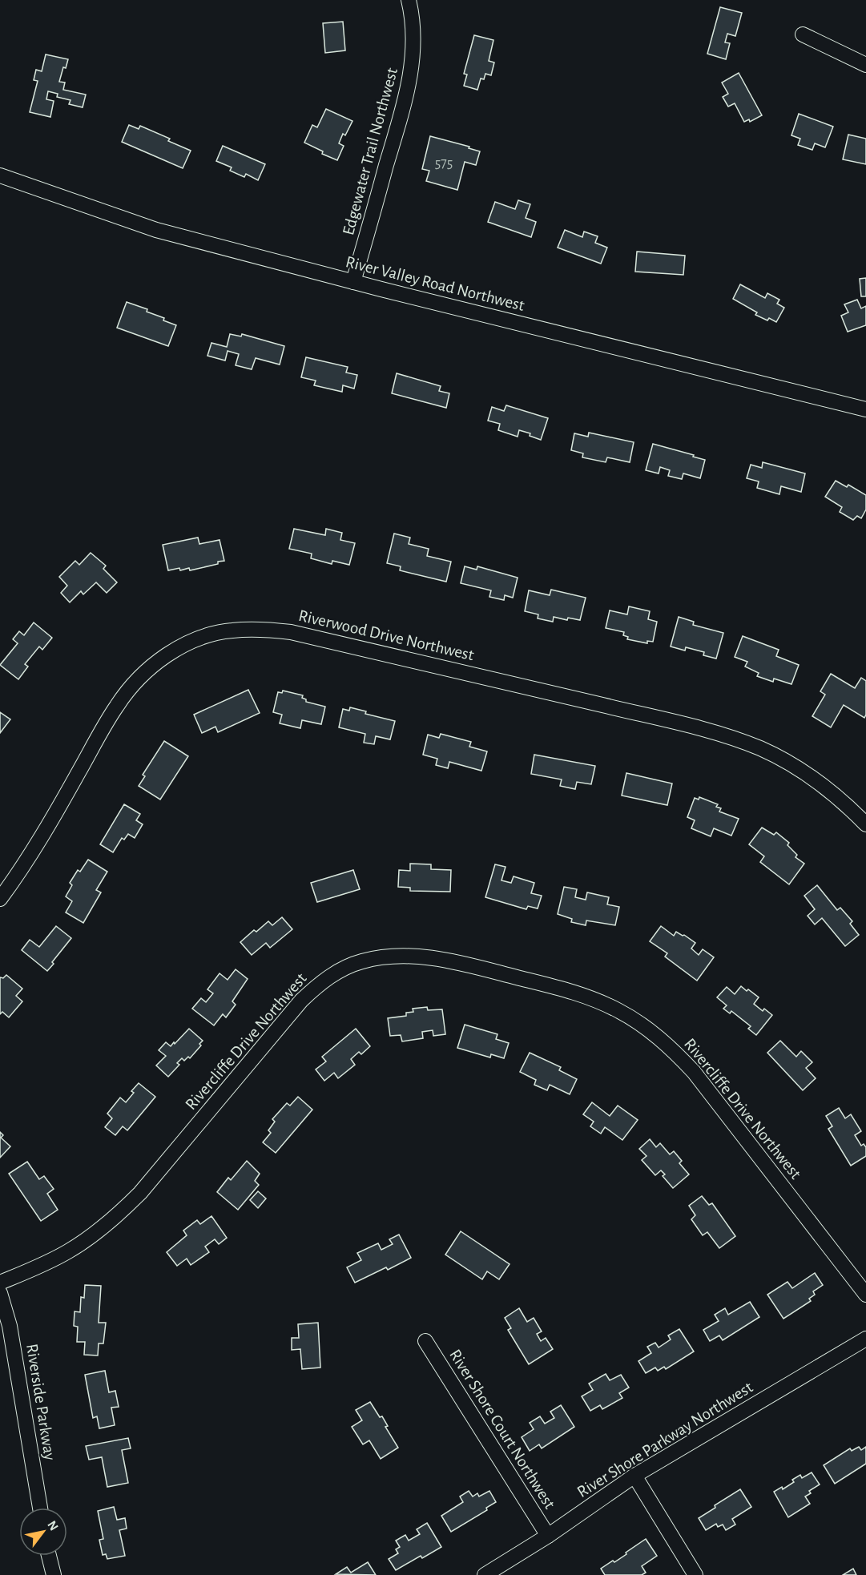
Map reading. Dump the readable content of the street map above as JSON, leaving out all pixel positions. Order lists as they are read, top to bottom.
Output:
{
  "streets": {
    "street": [
      "Edgewater Trail Northwest",
      "River Valley Road Northwest",
      "Riverwood Drive Northwest",
      "Rivercliffe Drive Northwest",
      "Riverside Parkway",
      "River Shore Court Northwest",
      "River Shore Parkway Northwest"
    ]
  },
  "crossings": [
    ["Edgewater Trail Northwest", "River Valley Road Northwest"],
    ["River Shore Court Northwest", "River Shore Parkway Northwest"]
  ],
  "house_numbers": ["575"],
  "north": "top right"
}
